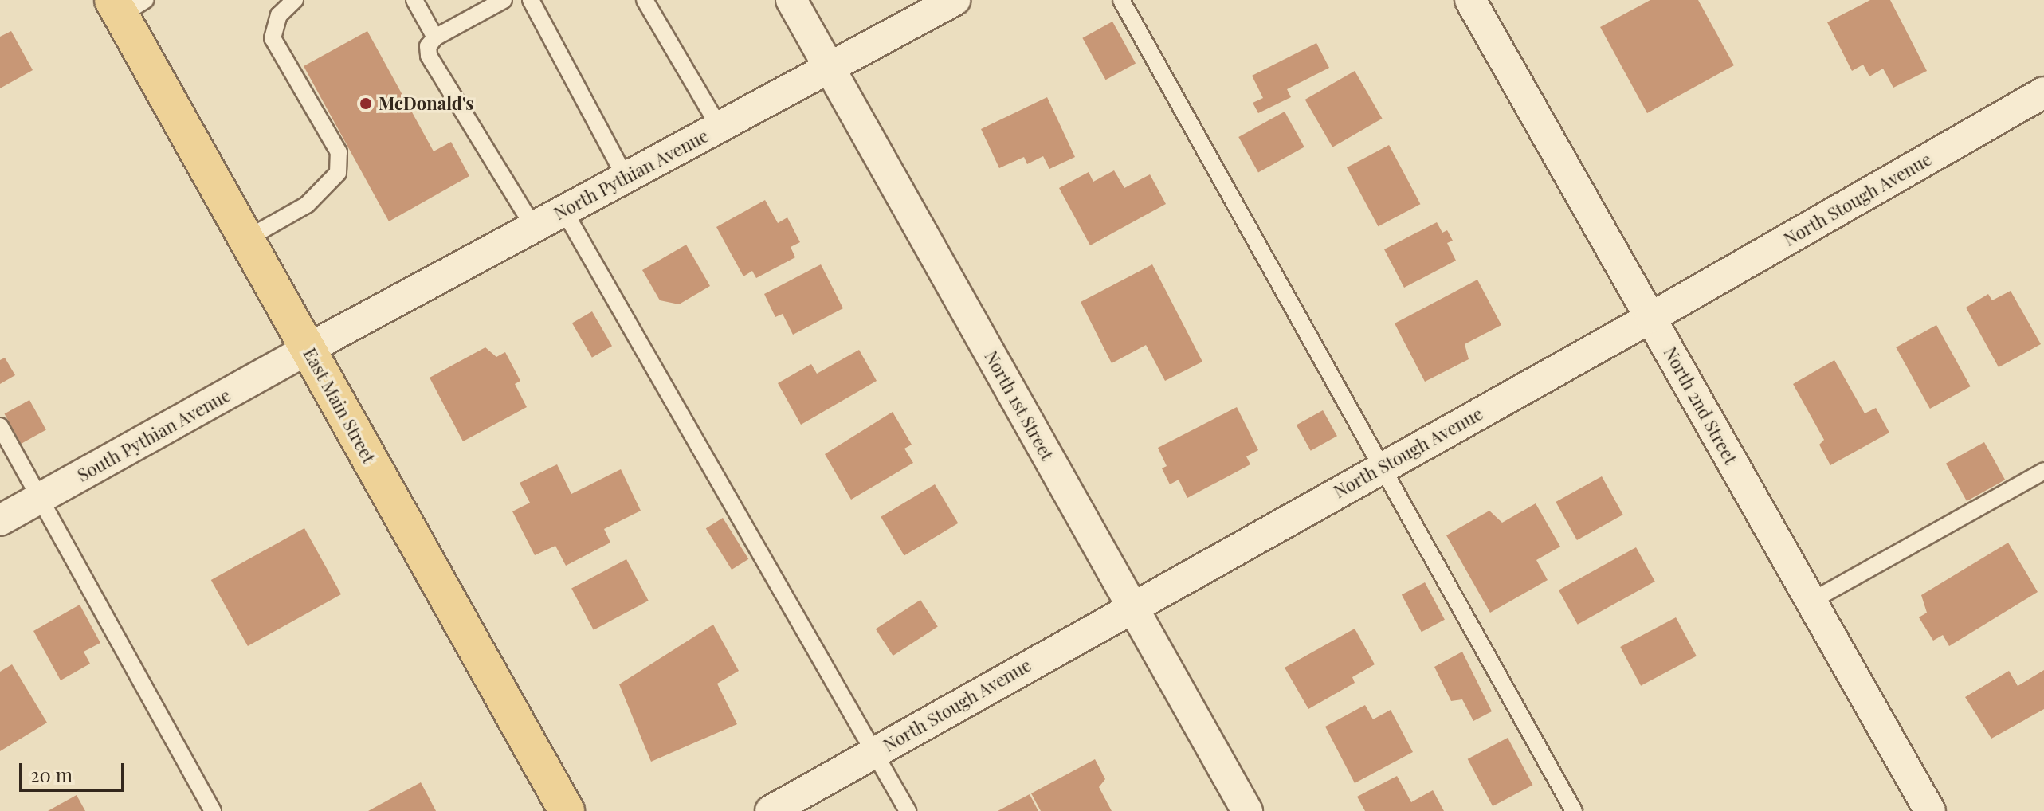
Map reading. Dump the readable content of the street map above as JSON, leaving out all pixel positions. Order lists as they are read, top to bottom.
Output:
{
  "streets": {
    "main road": ["East Main Street"],
    "street": [
      "North Pythian Avenue",
      "North Stough Avenue",
      "North 1st Street",
      "North 2nd Street",
      "South Pythian Avenue"
    ]
  },
  "crossings": [
    ["North Pythian Avenue", "East Main Street"],
    ["North Pythian Avenue", "North 1st Street"],
    ["North Pythian Avenue", "South Pythian Avenue"],
    ["North Stough Avenue", "North 1st Street"],
    ["North Stough Avenue", "North 2nd Street"],
    ["East Main Street", "South Pythian Avenue"]
  ],
  "places": ["McDonald's"],
  "scale_bar": "20 m"
}
